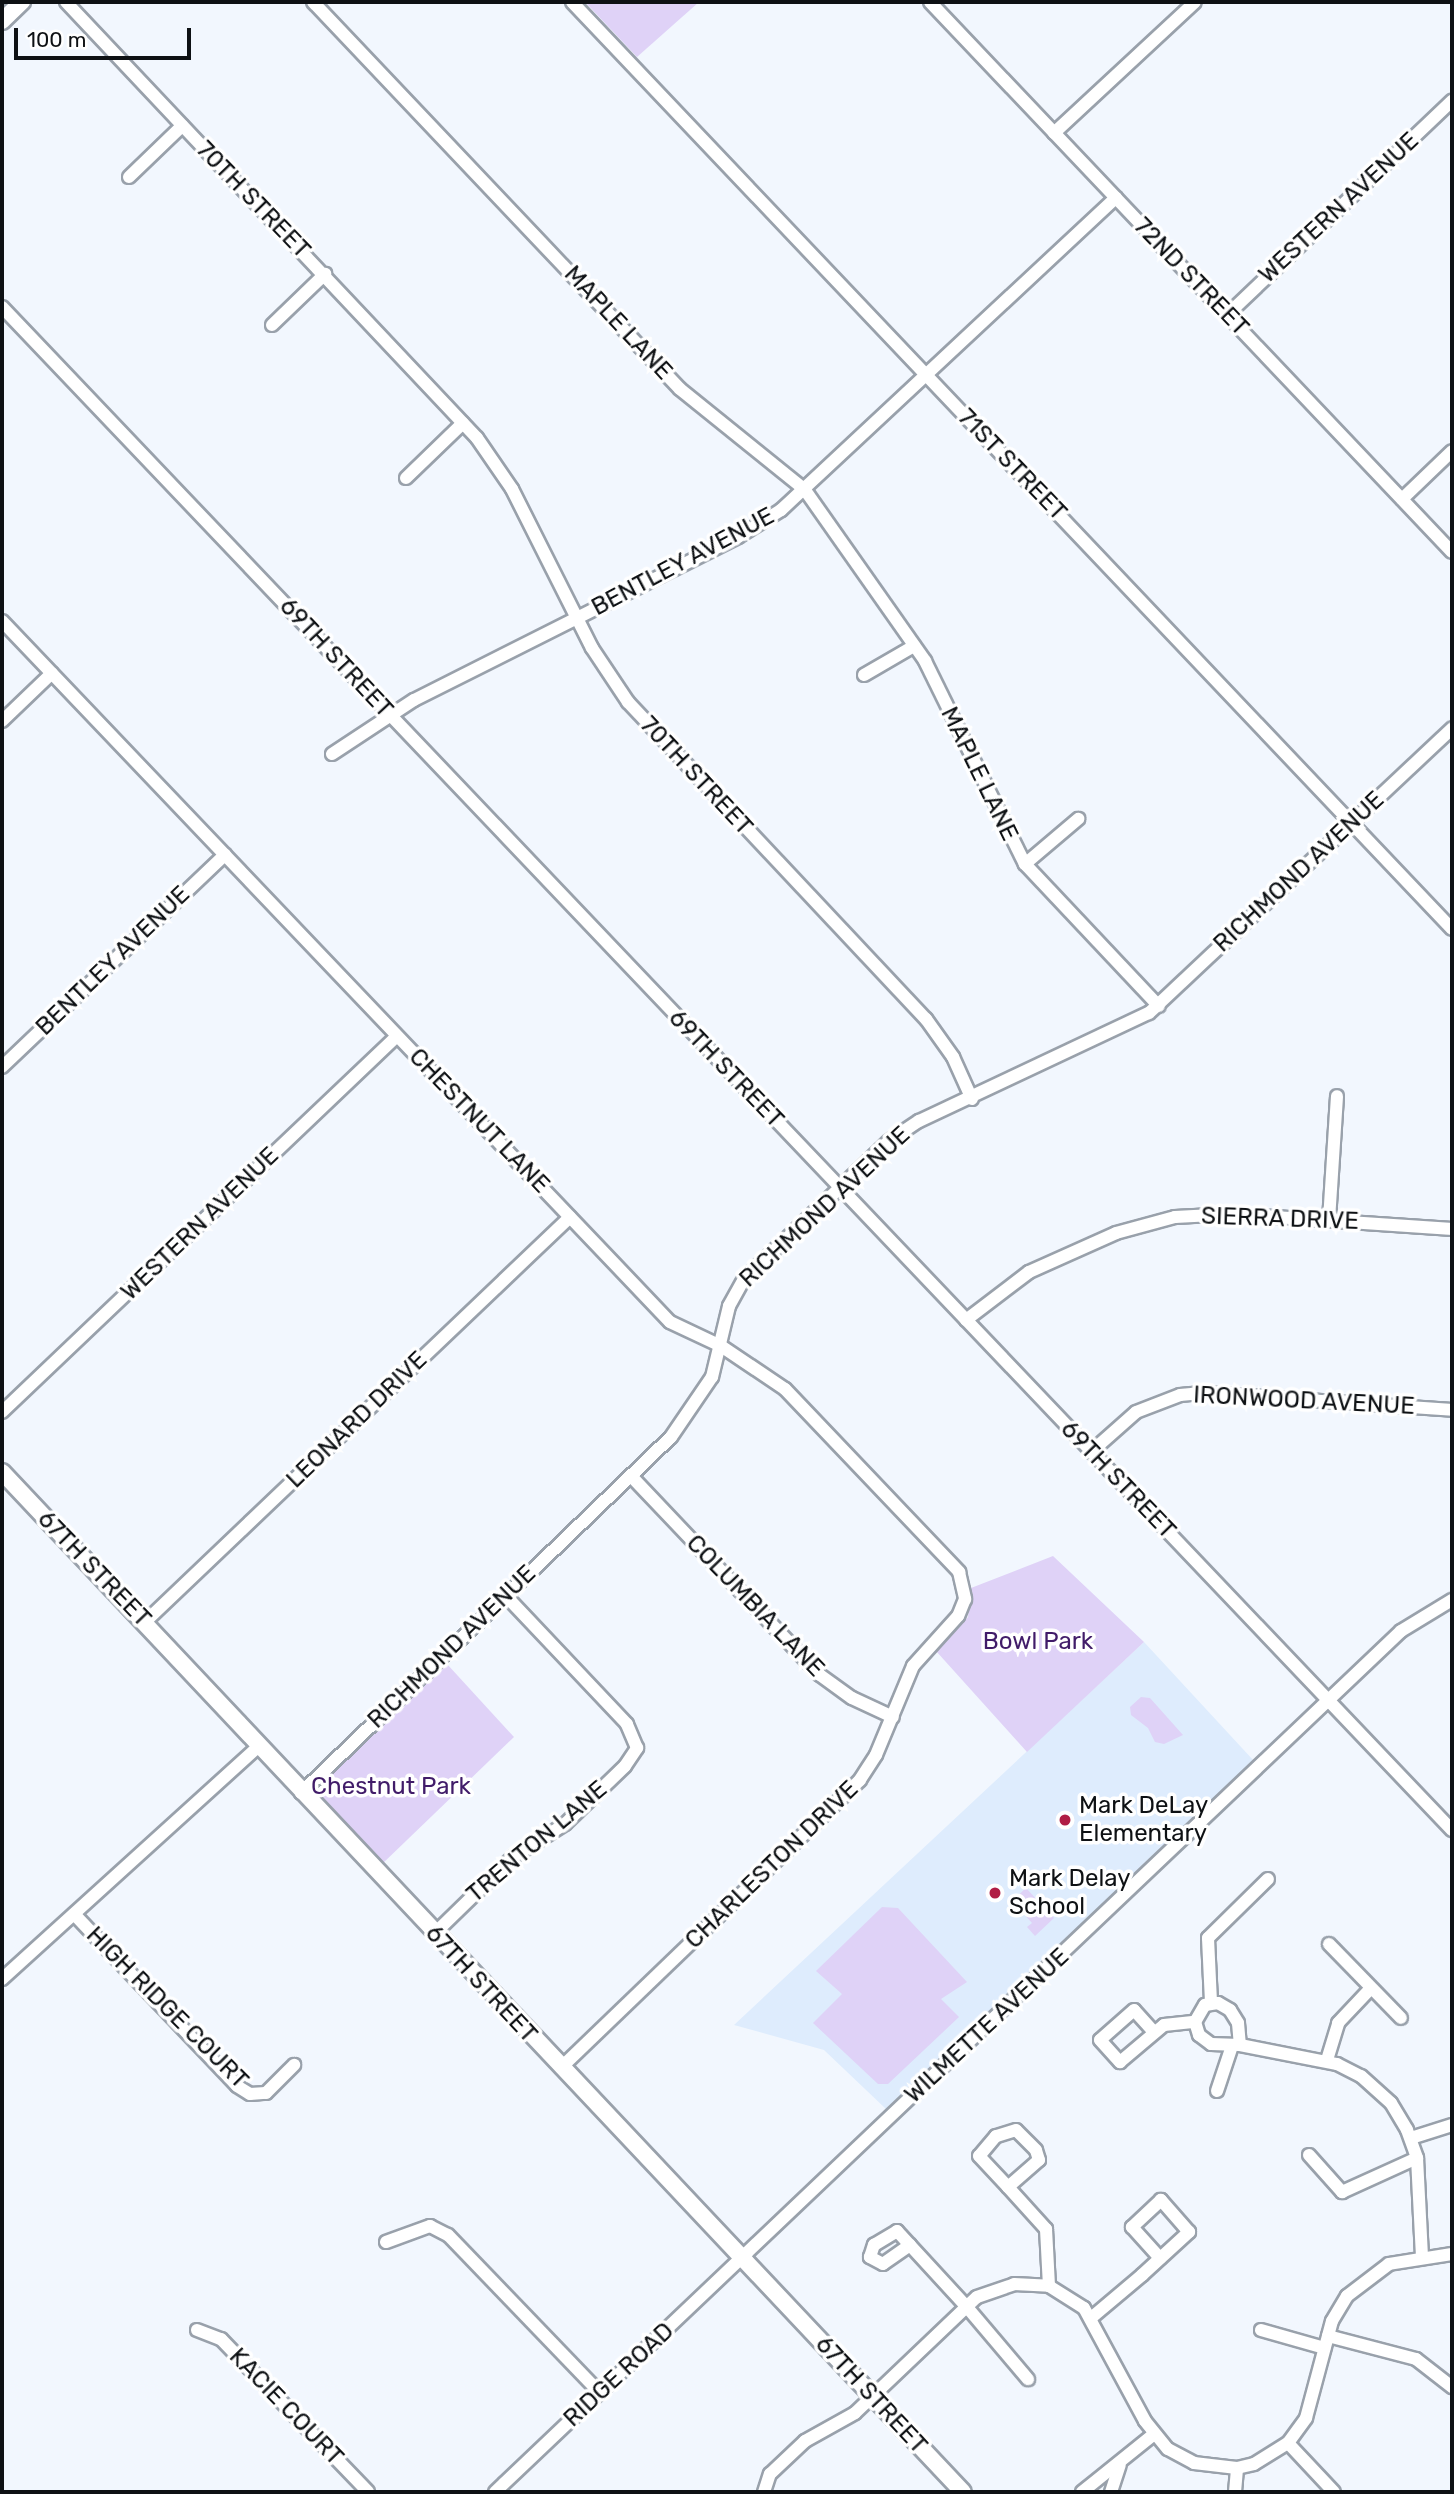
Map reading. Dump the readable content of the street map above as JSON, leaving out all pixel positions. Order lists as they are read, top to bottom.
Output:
{
  "streets": {
    "street": [
      "70TH STREET",
      "WESTERN AVENUE",
      "72ND STREET",
      "MAPLE LANE",
      "71ST STREET",
      "BENTLEY AVENUE",
      "69TH STREET",
      "RICHMOND AVENUE",
      "CHESTNUT LANE",
      "SIERRA DRIVE",
      "IRONWOOD AVENUE",
      "LEONARD DRIVE",
      "67TH STREET",
      "COLUMBIA LANE",
      "TRENTON LANE",
      "CHARLESTON DRIVE",
      "HIGH RIDGE COURT",
      "WILMETTE AVENUE",
      "RIDGE ROAD",
      "KACIE COURT"
    ]
  },
  "crossings": [
    ["70TH STREET", "BENTLEY AVENUE"],
    ["70TH STREET", "RICHMOND AVENUE"],
    ["WESTERN AVENUE", "72ND STREET"],
    ["WESTERN AVENUE", "CHESTNUT LANE"],
    ["72ND STREET", "BENTLEY AVENUE"],
    ["MAPLE LANE", "BENTLEY AVENUE"],
    ["MAPLE LANE", "RICHMOND AVENUE"],
    ["71ST STREET", "BENTLEY AVENUE"],
    ["71ST STREET", "RICHMOND AVENUE"],
    ["BENTLEY AVENUE", "69TH STREET"],
    ["BENTLEY AVENUE", "CHESTNUT LANE"],
    ["69TH STREET", "RICHMOND AVENUE"],
    ["69TH STREET", "SIERRA DRIVE"],
    ["69TH STREET", "IRONWOOD AVENUE"],
    ["69TH STREET", "WILMETTE AVENUE"],
    ["RICHMOND AVENUE", "CHESTNUT LANE"],
    ["RICHMOND AVENUE", "67TH STREET"],
    ["RICHMOND AVENUE", "COLUMBIA LANE"],
    ["RICHMOND AVENUE", "TRENTON LANE"],
    ["CHESTNUT LANE", "LEONARD DRIVE"],
    ["CHESTNUT LANE", "CHARLESTON DRIVE"],
    ["LEONARD DRIVE", "67TH STREET"],
    ["67TH STREET", "TRENTON LANE"],
    ["67TH STREET", "CHARLESTON DRIVE"],
    ["67TH STREET", "WILMETTE AVENUE"],
    ["67TH STREET", "RIDGE ROAD"],
    ["COLUMBIA LANE", "CHARLESTON DRIVE"],
    ["WILMETTE AVENUE", "RIDGE ROAD"]
  ],
  "parks": ["Bowl Park", "Chestnut Park"],
  "places": ["Mark DeLay Elementary", "Mark Delay School"],
  "scale_bar": "100 m"
}
